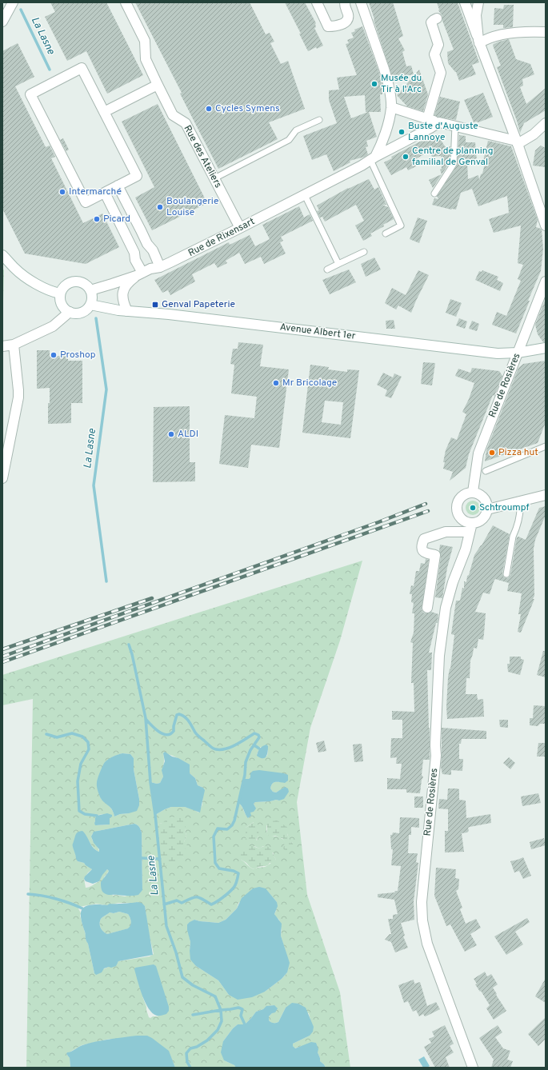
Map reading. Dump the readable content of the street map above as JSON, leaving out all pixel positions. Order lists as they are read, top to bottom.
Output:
{
  "streets": {
    "street": [
      "Rue des Ateliers",
      "Rue de Rixensart",
      "Avenue Albert 1er",
      "Rue de Rosières"
    ]
  },
  "crossings": [
    ["Rue des Ateliers", "Rue de Rixensart"],
    ["Rue de Rixensart", "Avenue Albert 1er"],
    ["Avenue Albert 1er", "Rue de Rosières"]
  ],
  "water": ["La Lasne"],
  "places": {
    "other": [
      "Musée du Tir à l'Arc",
      "Cycles Symens",
      "Buste d'Auguste Lannoye",
      "Centre de planning familial de Genval",
      "Intermarché",
      "Boulangerie Louise",
      "Picard",
      "Proshop",
      "Mr Bricolage",
      "ALDI",
      "Pizza hut",
      "Schtroumpf"
    ],
    "transit": ["Genval Papeterie"]
  }
}
